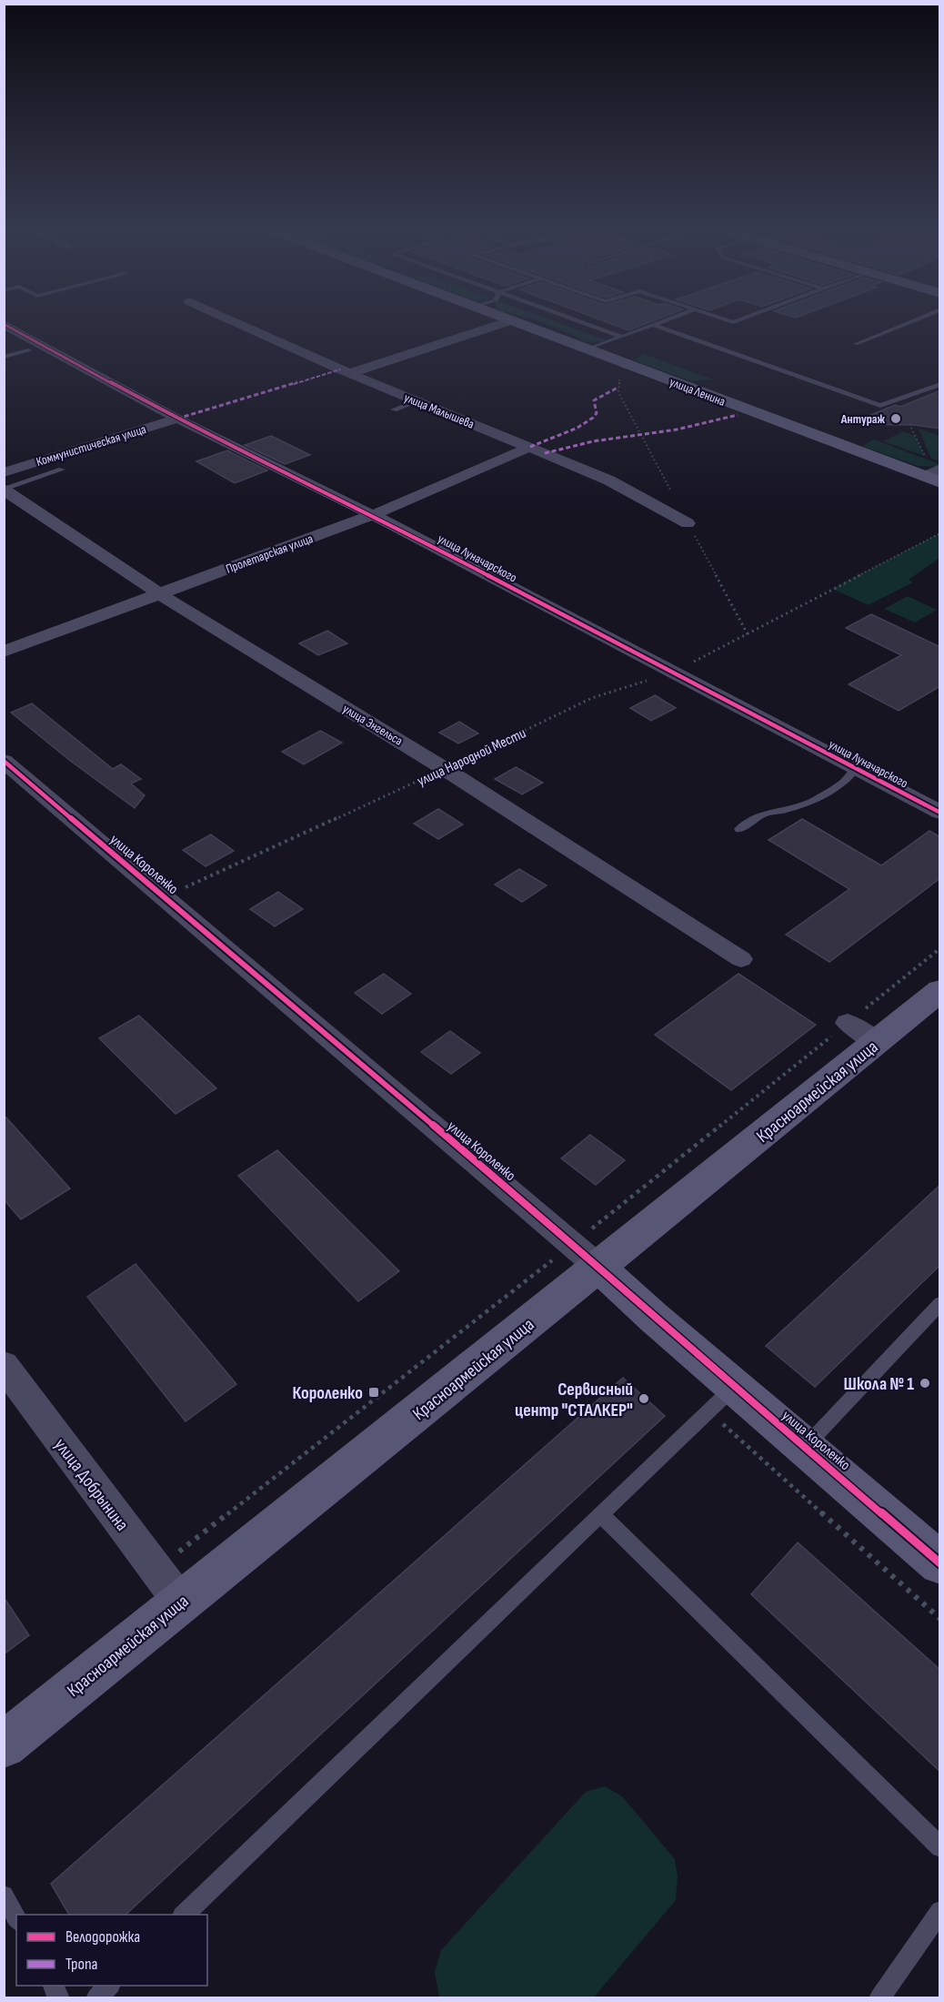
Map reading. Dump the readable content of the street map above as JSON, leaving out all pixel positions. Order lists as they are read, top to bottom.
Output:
{
  "streets": {
    "street": [
      "улица Ленина",
      "улица Малышева",
      "Коммунистическая улица",
      "Пролетарская улица",
      "улица Луначарского",
      "улица Энгельса",
      "улица Короленко",
      "Красноармейская улица",
      "улица Добрынина"
    ],
    "path": ["улица Народной Мести"]
  },
  "crossings": [
    ["улица Малышева", "Пролетарская улица"],
    ["Коммунистическая улица", "улица Луначарского"],
    ["Пролетарская улица", "улица Луначарского"],
    ["Пролетарская улица", "улица Энгельса"],
    ["улица Луначарского", "улица Народной Мести"],
    ["улица Энгельса", "улица Народной Мести"],
    ["улица Народной Мести", "улица Короленко"],
    ["улица Короленко", "Красноармейская улица"],
    ["Красноармейская улица", "улица Добрынина"]
  ],
  "places": {
    "other": ["Антураж", "Школа № 1", "Сервисный центр \"СТАЛКЕР\""],
    "transit": ["Короленко"]
  },
  "legend": ["Велодорожка", "Тропа"]
}
